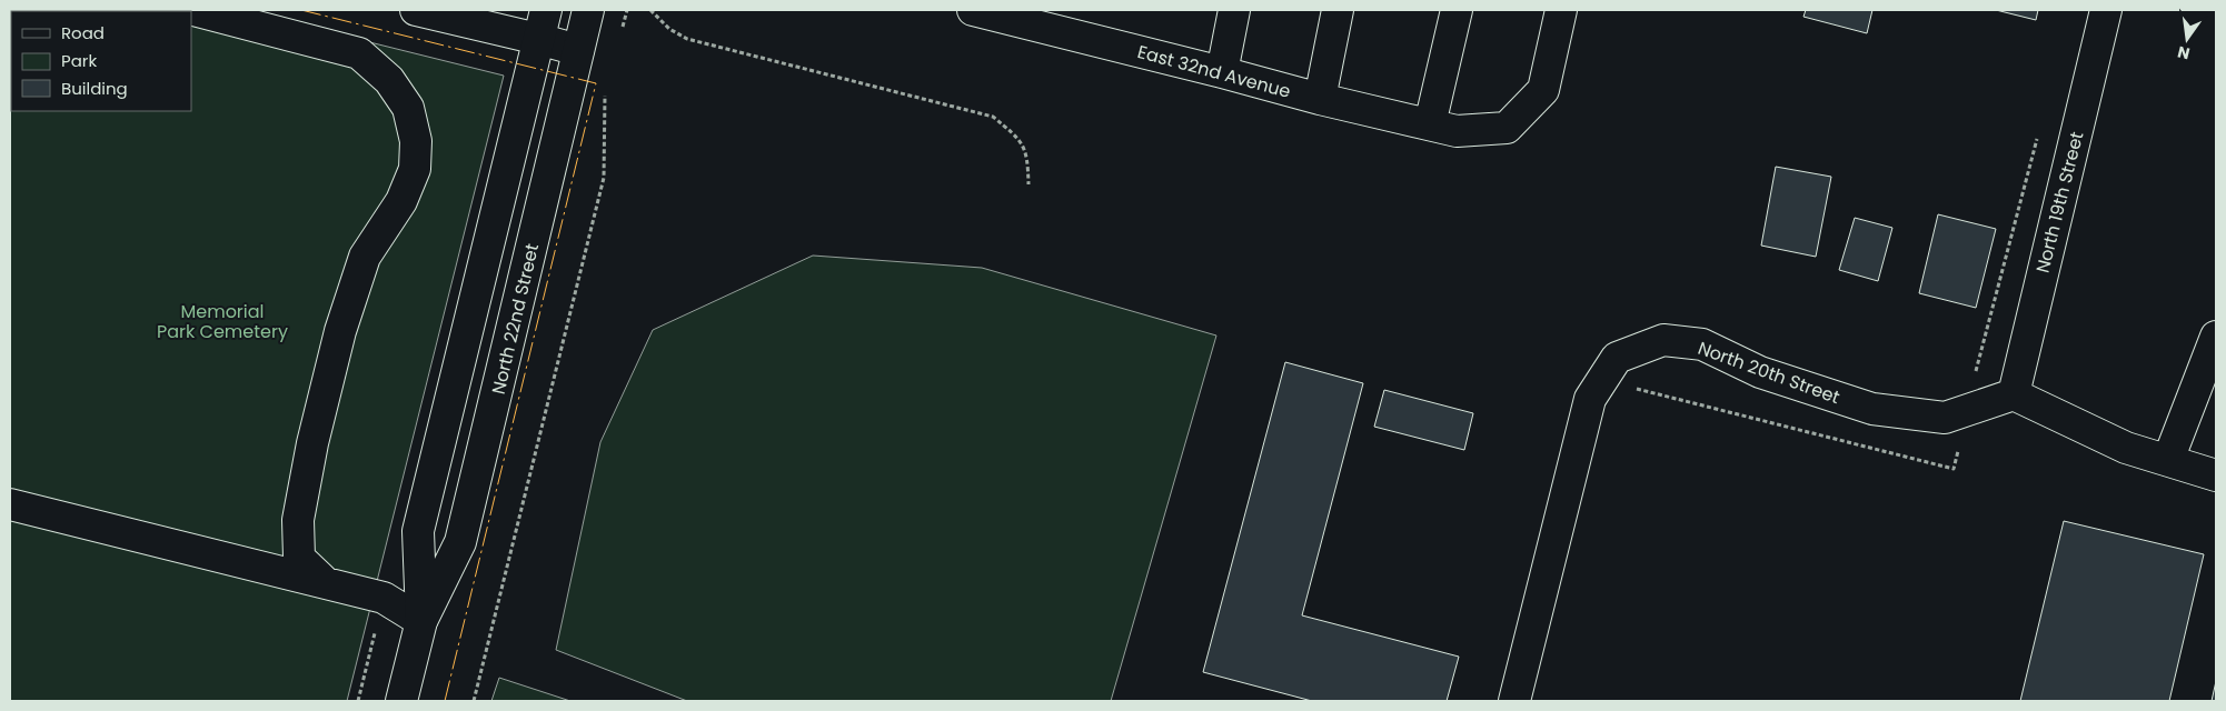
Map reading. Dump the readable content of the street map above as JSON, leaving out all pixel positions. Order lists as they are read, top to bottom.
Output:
{
  "streets": {
    "street": [
      "East 32nd Avenue",
      "North 19th Street",
      "North 22nd Street",
      "North 20th Street"
    ]
  },
  "crossings": [
    ["North 19th Street", "North 20th Street"]
  ],
  "parks": ["Memorial Park Cemetery"],
  "legend": ["Road", "Park", "Building"],
  "north": "bottom"
}
